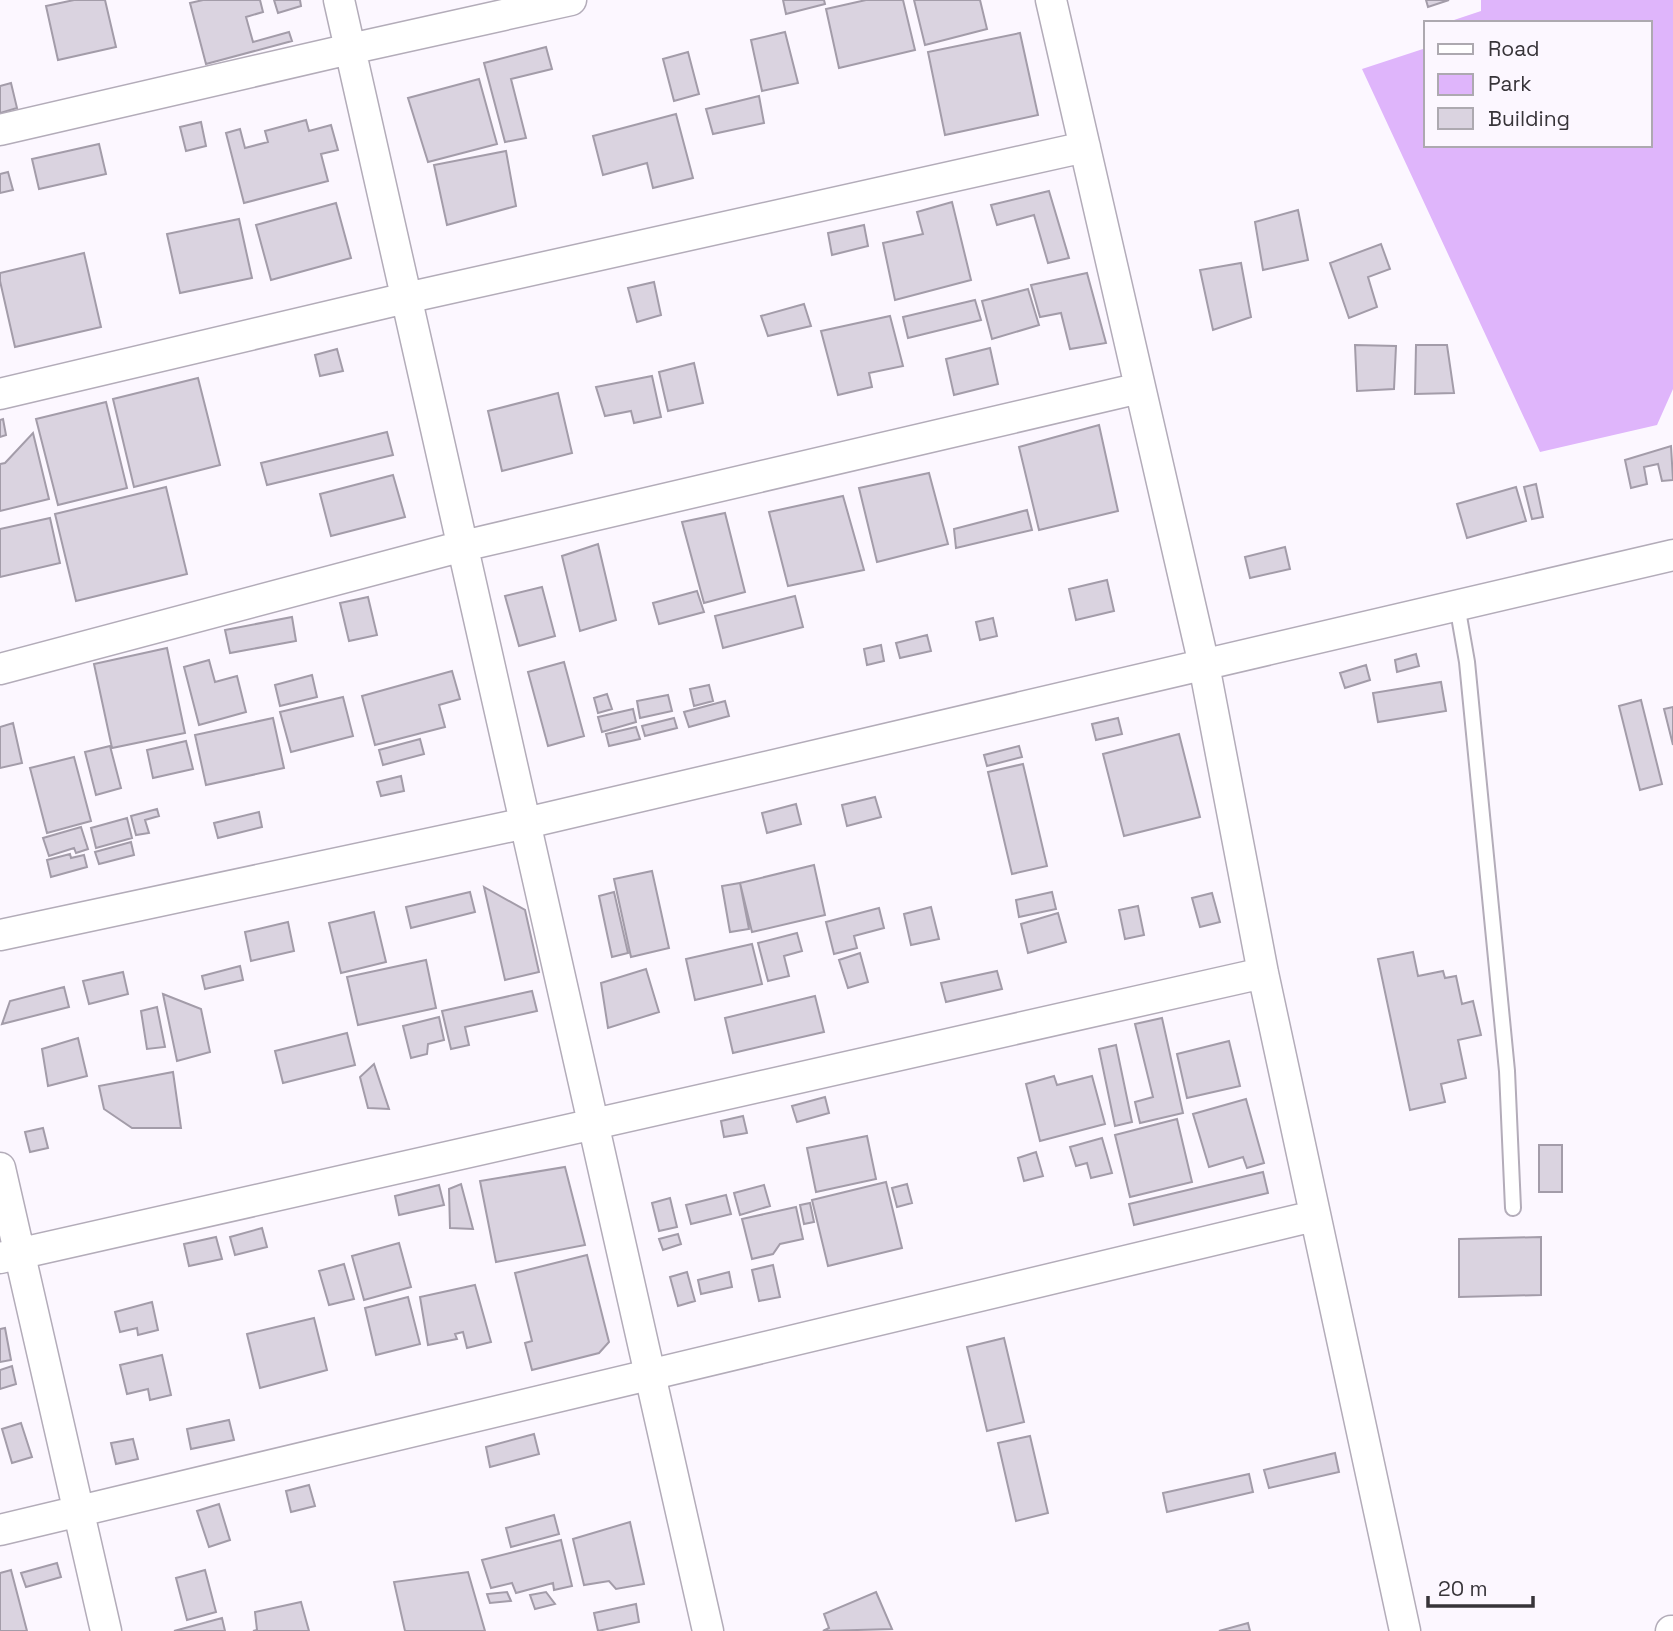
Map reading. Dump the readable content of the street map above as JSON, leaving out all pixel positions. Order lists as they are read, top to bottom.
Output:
{
  "legend": ["Road", "Park", "Building"],
  "scale_bar": "20 m"
}
